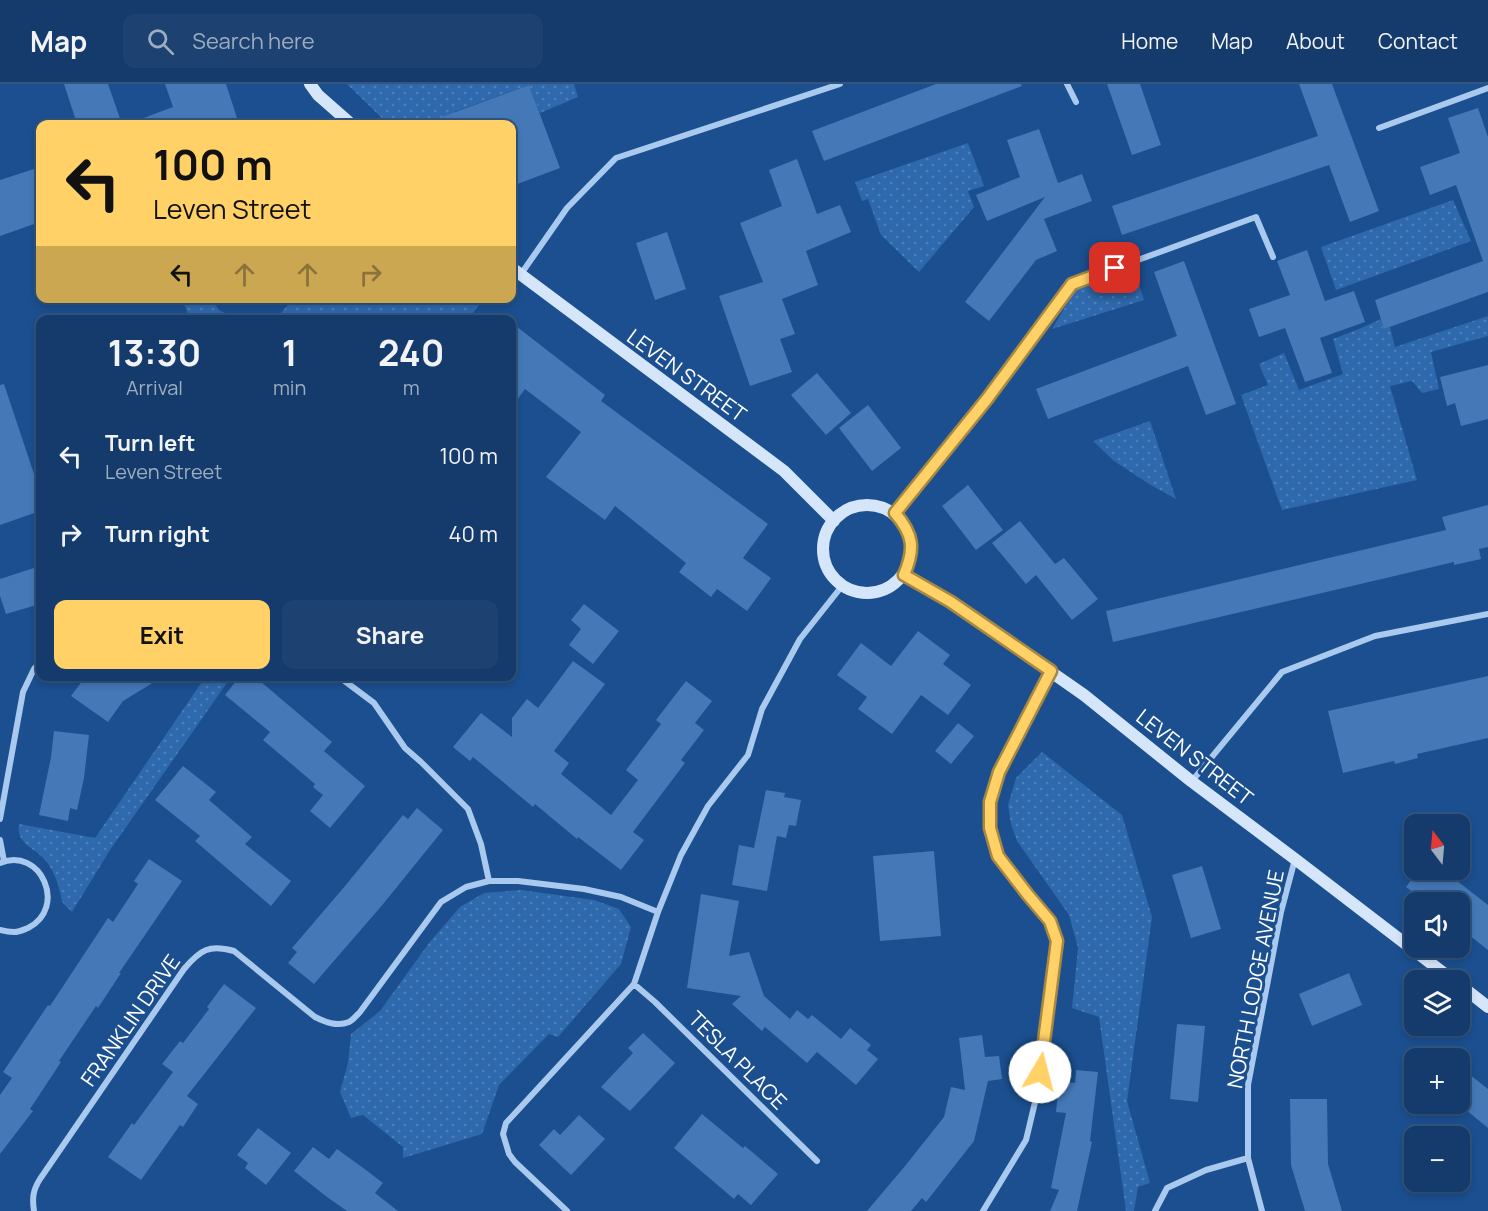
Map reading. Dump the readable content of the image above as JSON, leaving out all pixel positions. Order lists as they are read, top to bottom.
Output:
{
  "streets": {
    "street": [
      "LEVEN STREET",
      "NORTH LODGE AVENUE",
      "FRANKLIN DRIVE",
      "TESLA PLACE"
    ]
  },
  "crossings": [
    ["LEVEN STREET", "NORTH LODGE AVENUE"]
  ],
  "north": "top",
  "page": {
    "header": "Map",
    "search": "Search here",
    "nav": [
      "Home",
      "Map",
      "About",
      "Contact"
    ],
    "turn": ["100 m", "Leven Street"],
    "eta": [
      "13:30",
      "Arrival",
      "1",
      "min",
      "240",
      "m"
    ],
    "list": [
      {
        "name": "Turn left",
        "note": "Leven Street",
        "value": "100 m"
      },
      {
        "name": "Turn right",
        "value": "40 m"
      }
    ],
    "buttons": ["Exit", "Share"],
    "map_buttons": ["+", "−"]
  }
}
